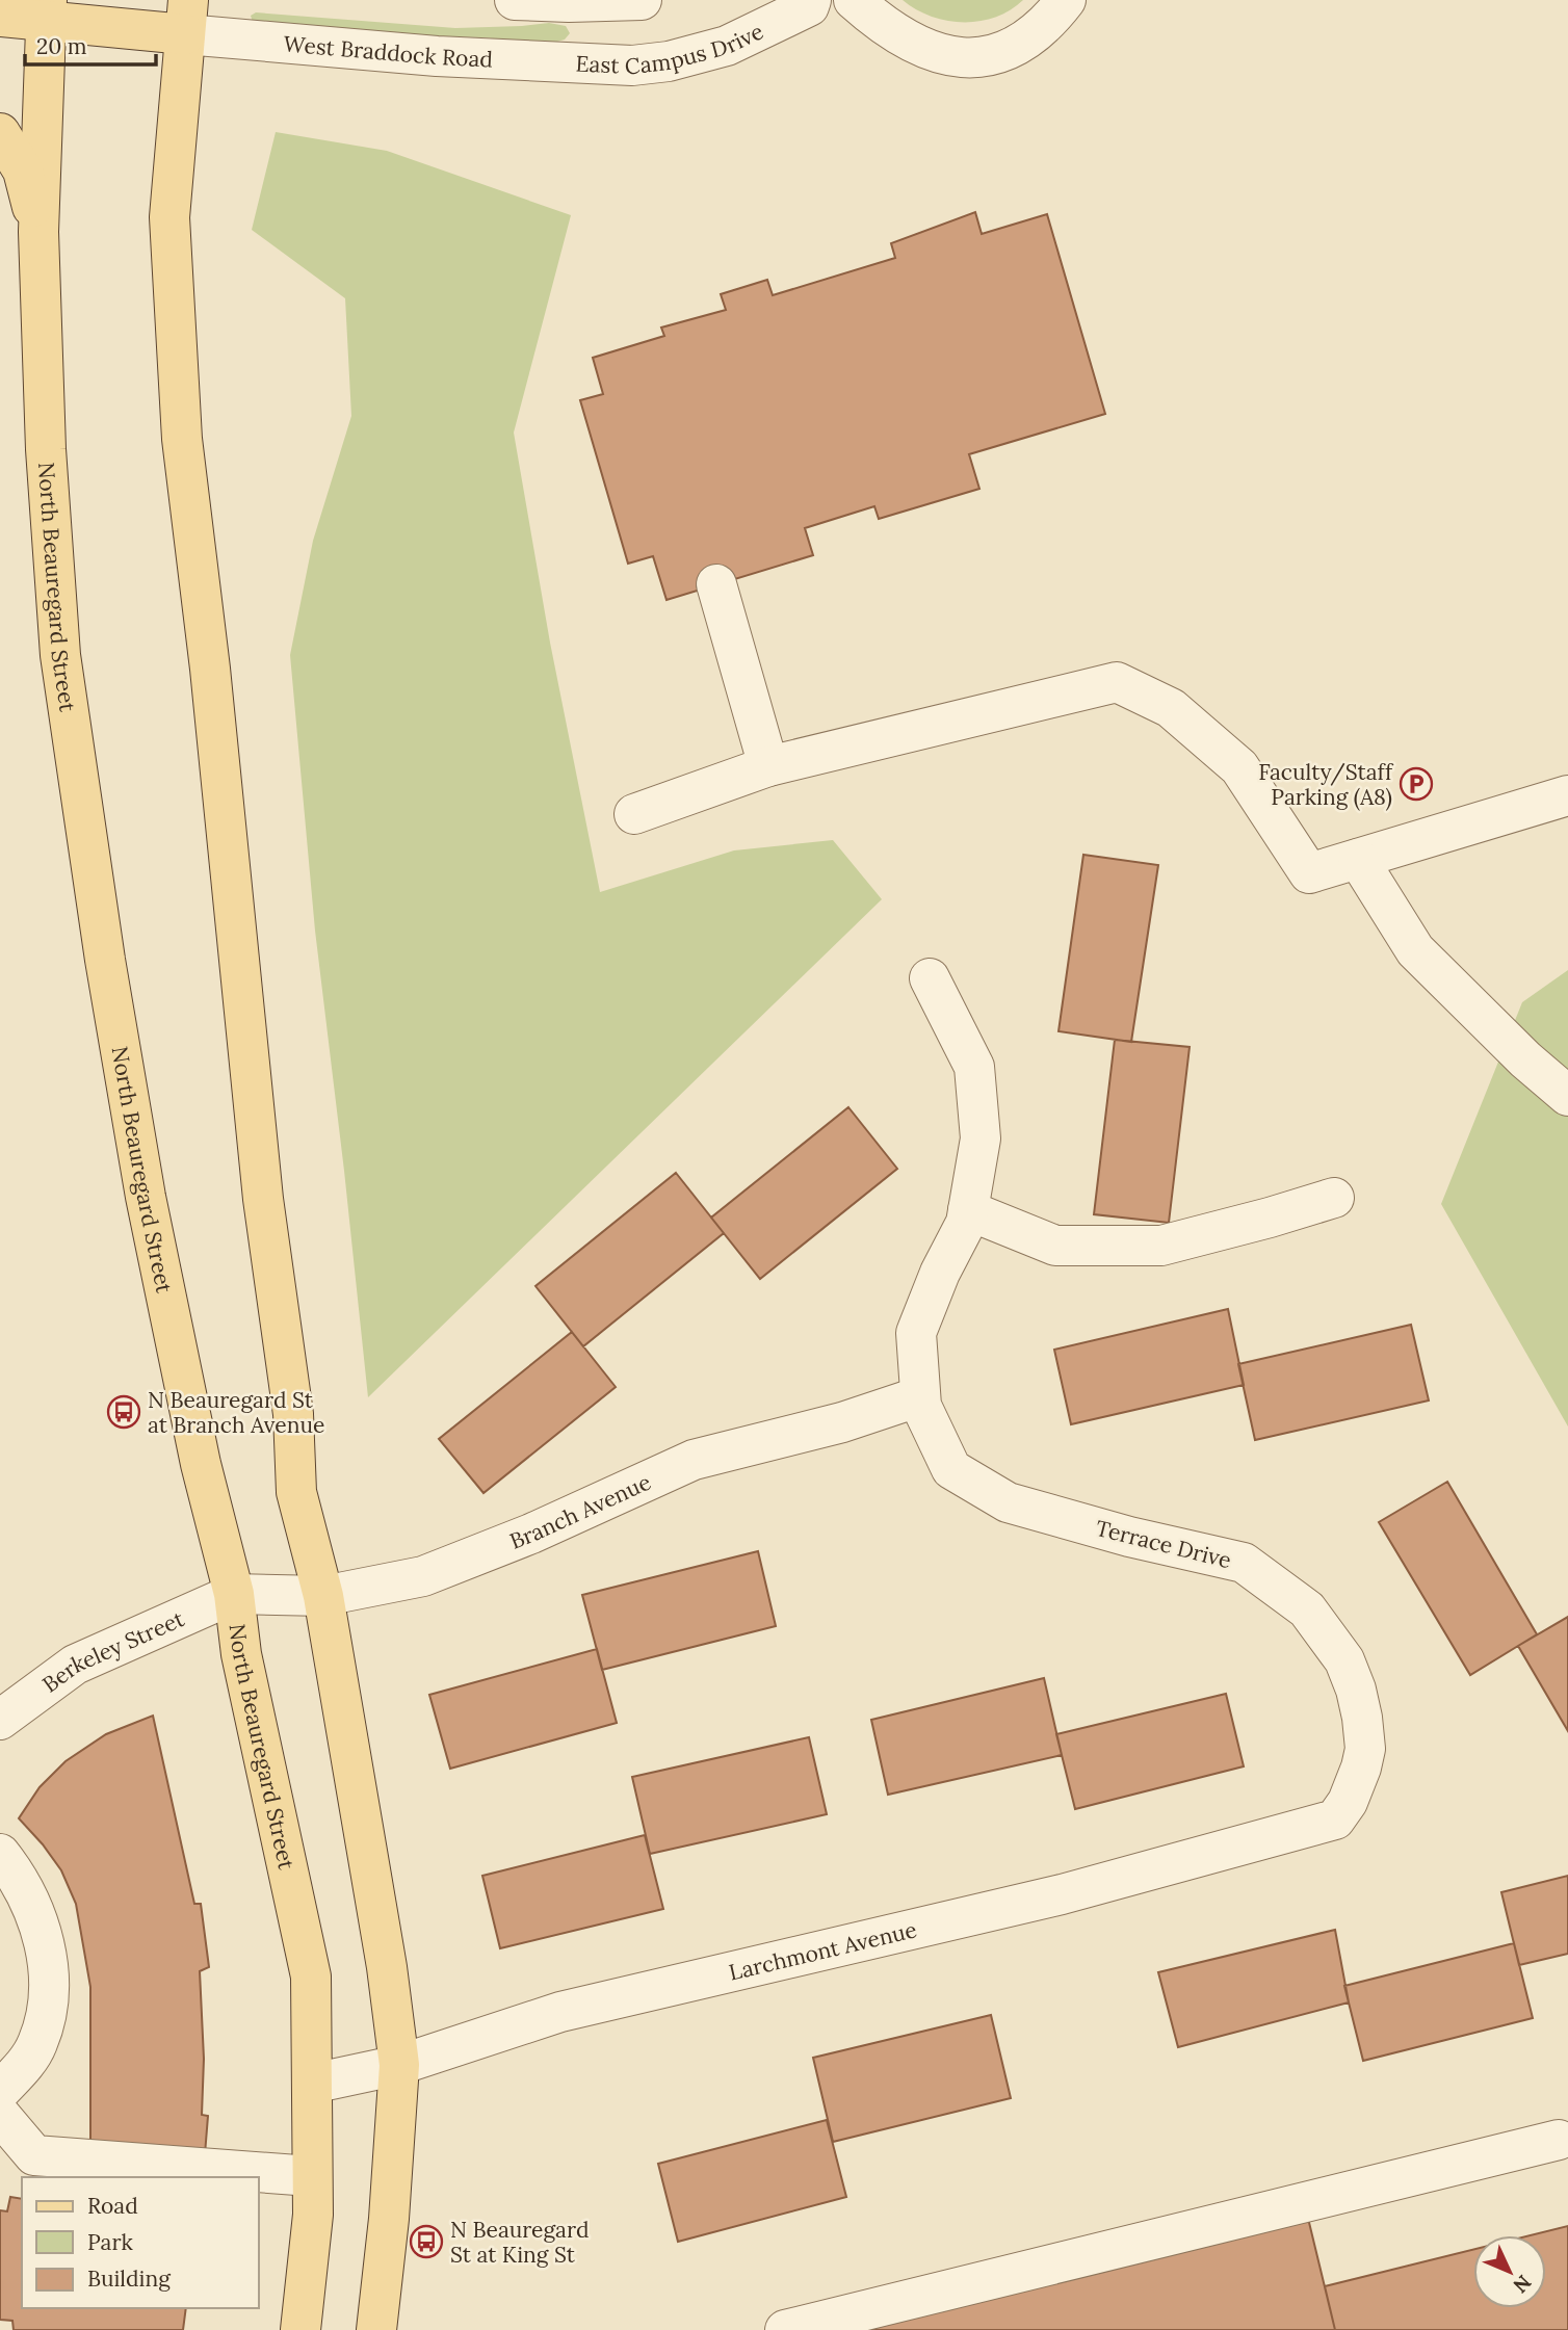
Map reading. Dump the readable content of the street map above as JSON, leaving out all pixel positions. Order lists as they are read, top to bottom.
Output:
{
  "streets": {
    "main road": ["West Braddock Road", "North Beauregard Street"],
    "street": [
      "East Campus Drive",
      "Branch Avenue",
      "Terrace Drive",
      "Berkeley Street",
      "Larchmont Avenue"
    ]
  },
  "crossings": [
    ["East Campus Drive", "West Braddock Road"],
    ["West Braddock Road", "North Beauregard Street"],
    ["North Beauregard Street", "Branch Avenue"],
    ["North Beauregard Street", "Berkeley Street"],
    ["North Beauregard Street", "Larchmont Avenue"],
    ["Branch Avenue", "Terrace Drive"],
    ["Branch Avenue", "Berkeley Street"],
    ["Terrace Drive", "Larchmont Avenue"]
  ],
  "places": {
    "parking": ["Faculty/Staff Parking (A8)"],
    "bus stop": ["N Beauregard St at Branch Avenue", "N Beauregard St at King St"]
  },
  "legend": ["Road", "Park", "Building"],
  "scale_bar": "20 m",
  "north": "bottom right"
}
